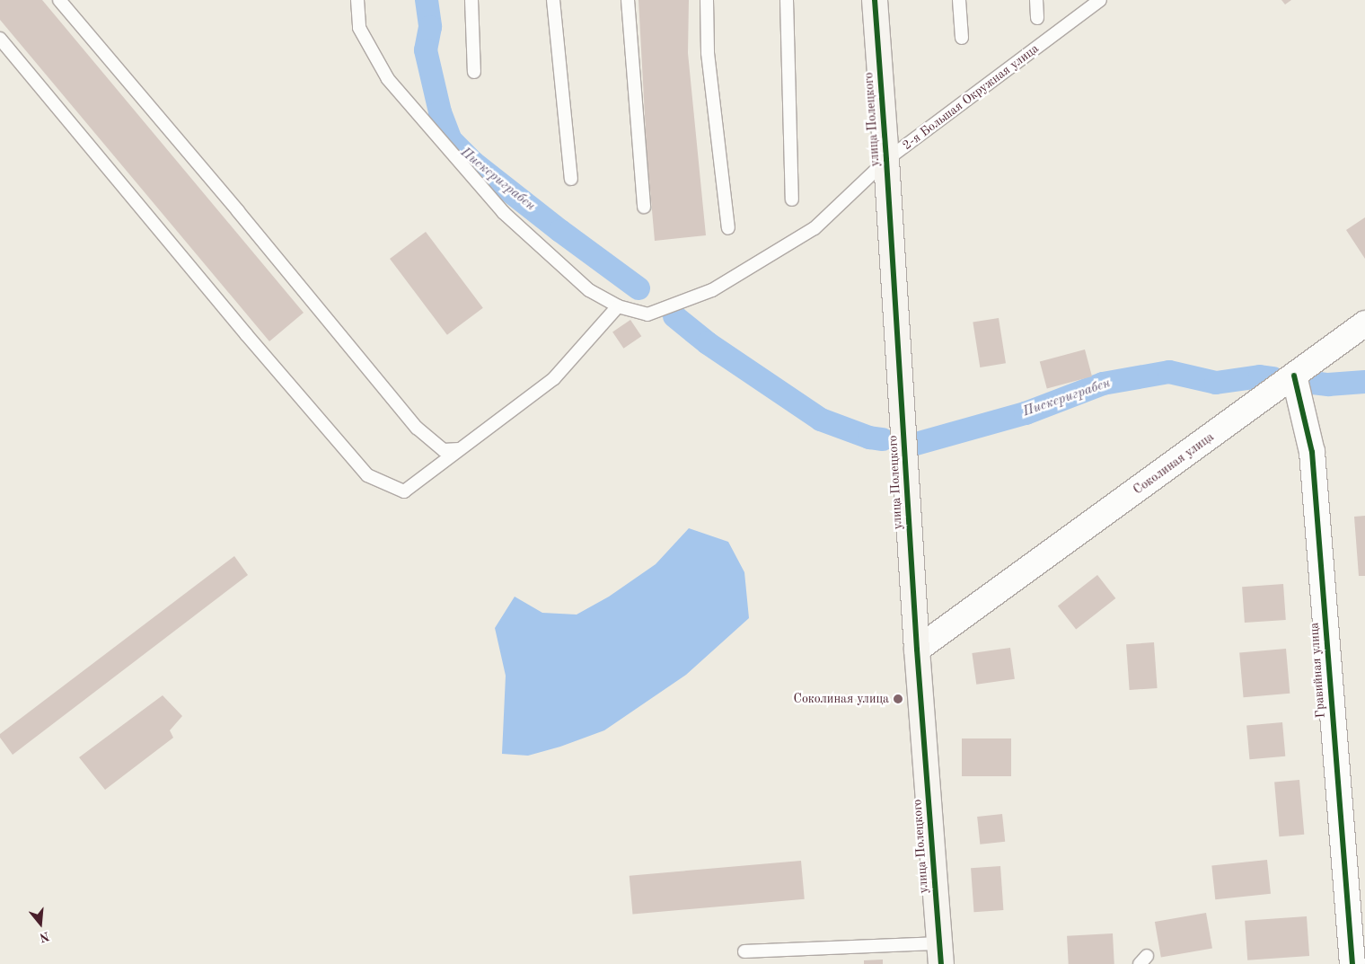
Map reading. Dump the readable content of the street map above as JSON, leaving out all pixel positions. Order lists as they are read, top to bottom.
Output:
{
  "streets": {
    "street": ["улица Полецкого", "Соколиная улица", "Гравийная улица"],
    "lane": ["2-я Большая Окружная улица"]
  },
  "crossings": [
    ["2-я Большая Окружная улица", "улица Полецкого"],
    ["улица Полецкого", "Соколиная улица"],
    ["Соколиная улица", "Гравийная улица"]
  ],
  "water": ["Пискериграбен"],
  "places": ["Соколиная улица"],
  "north": "bottom"
}
